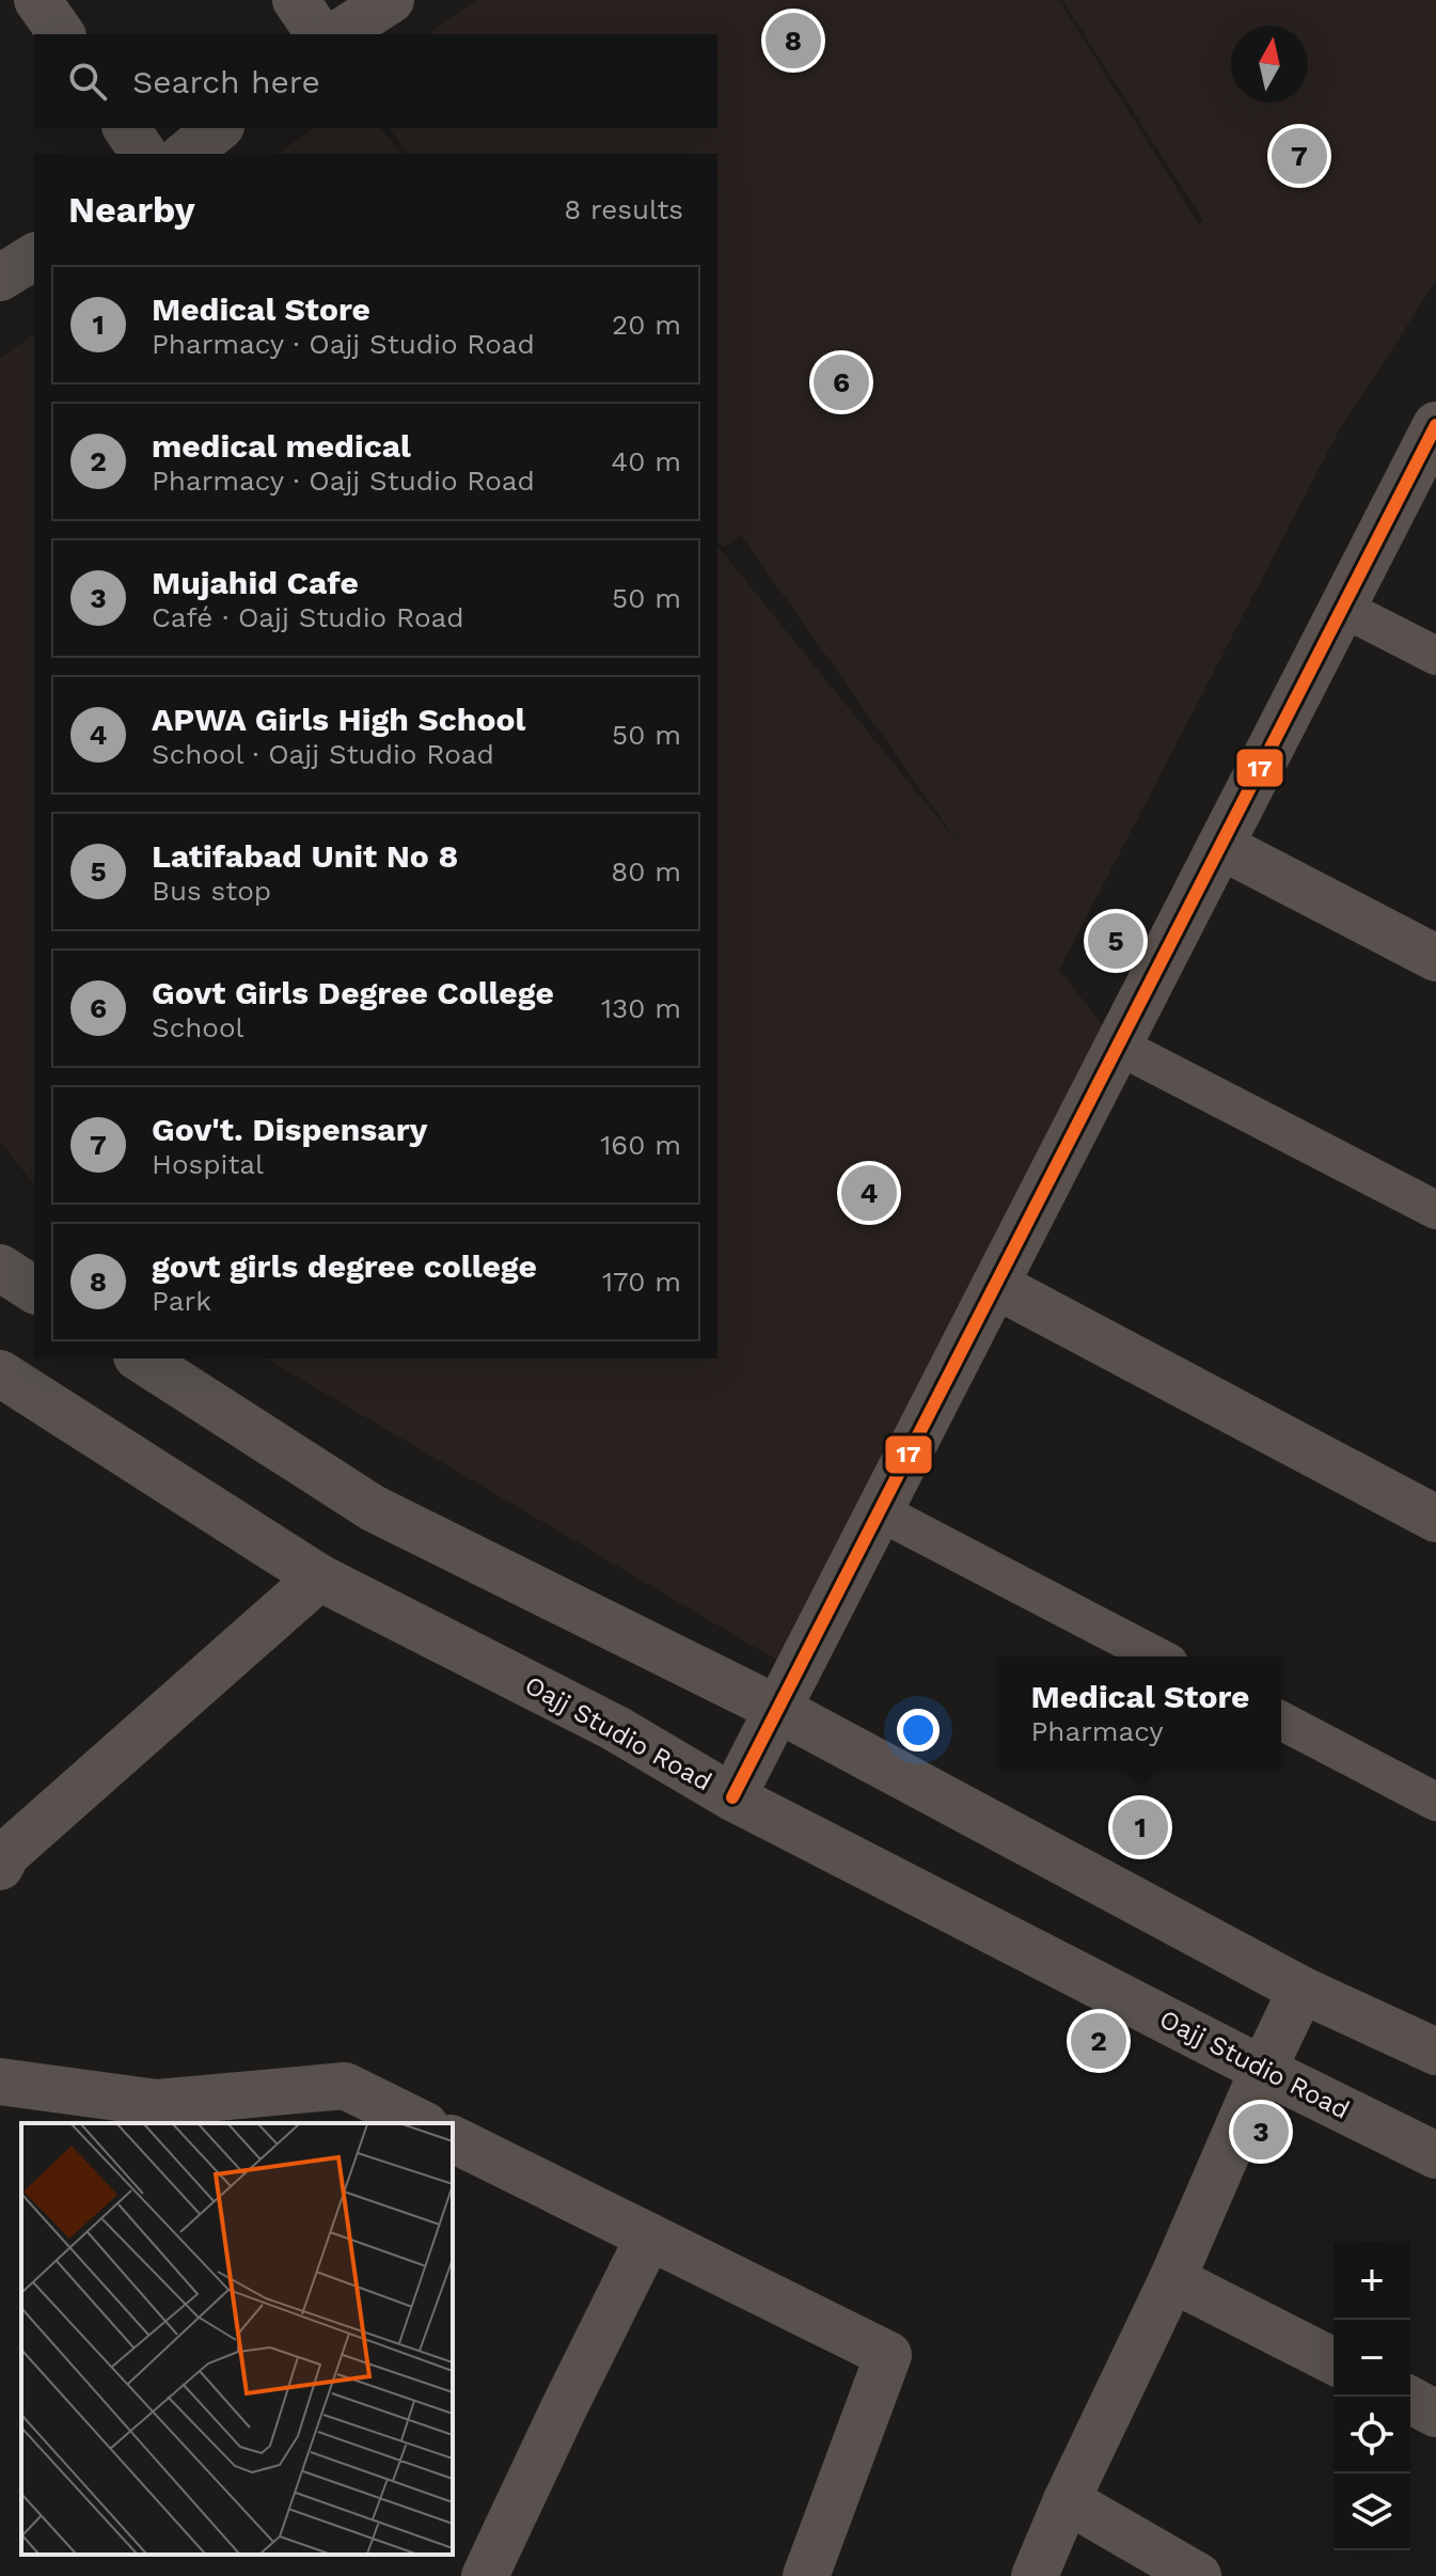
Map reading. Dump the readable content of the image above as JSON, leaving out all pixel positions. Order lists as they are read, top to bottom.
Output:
{
  "streets": {
    "street": ["Oajj Studio Road"]
  },
  "lines": ["transit line 17"],
  "north": "top",
  "page": {
    "pins": [
      "8",
      "7",
      "6",
      "5",
      "4",
      "1",
      "2",
      "3"
    ],
    "search": "Search here",
    "heading": ["Nearby", "8 results"],
    "list": [
      {
        "mark": "1",
        "name": "Medical Store",
        "note": "Pharmacy · Oajj Studio Road",
        "value": "20 m"
      },
      {
        "mark": "2",
        "name": "medical medical",
        "note": "Pharmacy · Oajj Studio Road",
        "value": "40 m"
      },
      {
        "mark": "3",
        "name": "Mujahid Cafe",
        "note": "Café · Oajj Studio Road",
        "value": "50 m"
      },
      {
        "mark": "4",
        "name": "APWA Girls High School",
        "note": "School · Oajj Studio Road",
        "value": "50 m"
      },
      {
        "mark": "5",
        "name": "Latifabad Unit No 8",
        "note": "Bus stop",
        "value": "80 m"
      },
      {
        "mark": "6",
        "name": "Govt Girls Degree College",
        "note": "School",
        "value": "130 m"
      },
      {
        "mark": "7",
        "name": "Gov't. Dispensary",
        "note": "Hospital",
        "value": "160 m"
      },
      {
        "mark": "8",
        "name": "govt girls degree college",
        "note": "Park",
        "value": "170 m"
      }
    ],
    "popup": ["Medical Store", "Pharmacy"],
    "map_buttons": ["+", "−"]
  }
}
